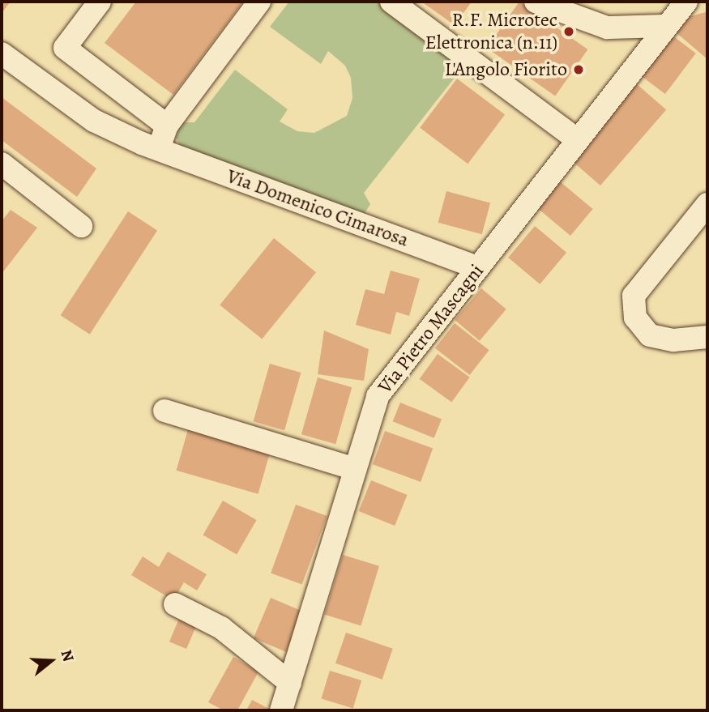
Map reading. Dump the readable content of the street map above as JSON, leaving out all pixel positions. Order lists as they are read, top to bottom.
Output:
{
  "streets": {
    "street": ["Via Domenico Cimarosa", "Via Pietro Mascagni"]
  },
  "crossings": [
    ["Via Domenico Cimarosa", "Via Pietro Mascagni"]
  ],
  "places": ["R.F. Microtec Elettronica (n.11)", "L'Angolo Fiorito"],
  "north": "right"
}
